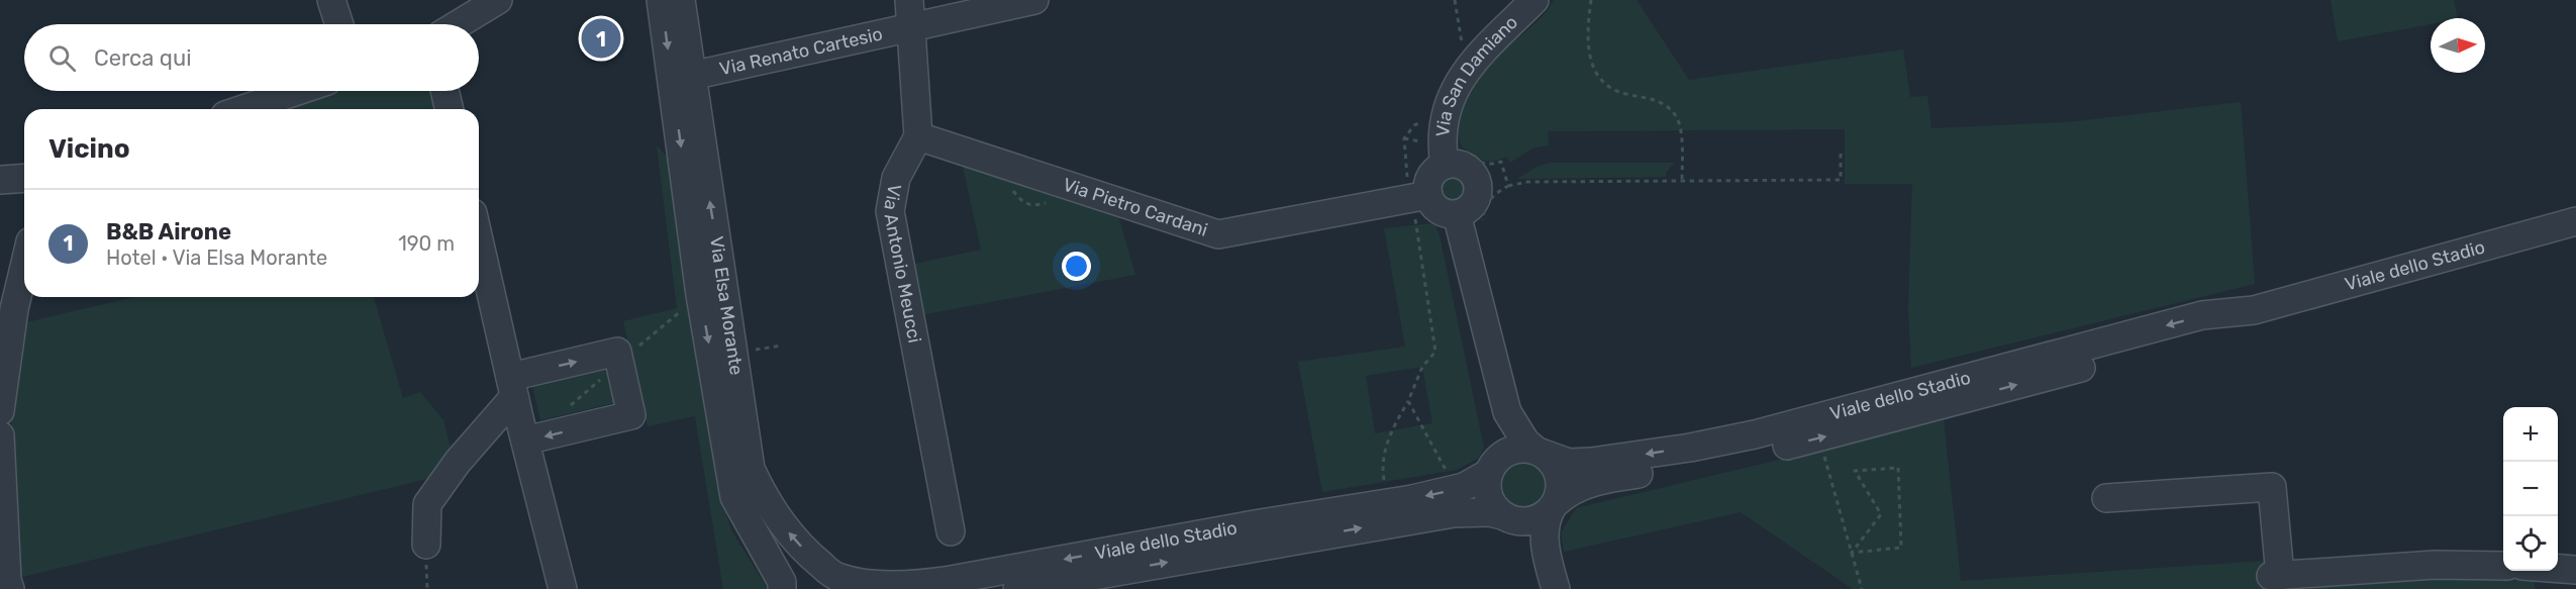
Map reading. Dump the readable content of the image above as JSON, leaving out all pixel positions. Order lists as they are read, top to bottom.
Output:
{
  "streets": {
    "street": [
      "Via Renato Cartesio",
      "Via San Damiano",
      "Via Pietro Cardani",
      "Via Antonio Meucci",
      "Viale dello Stadio",
      "Via Elsa Morante"
    ]
  },
  "crossings": [
    ["Via Renato Cartesio", "Via Elsa Morante"],
    ["Via Pietro Cardani", "Via Antonio Meucci"],
    ["Viale dello Stadio", "Via Elsa Morante"]
  ],
  "north": "right",
  "page": {
    "pins": "1",
    "search": "Cerca qui",
    "heading": "Vicino",
    "list": [
      {
        "mark": "1",
        "name": "B&B Airone",
        "note": "Hotel · Via Elsa Morante",
        "value": "190 m"
      }
    ],
    "map_buttons": ["+", "−"]
  }
}
